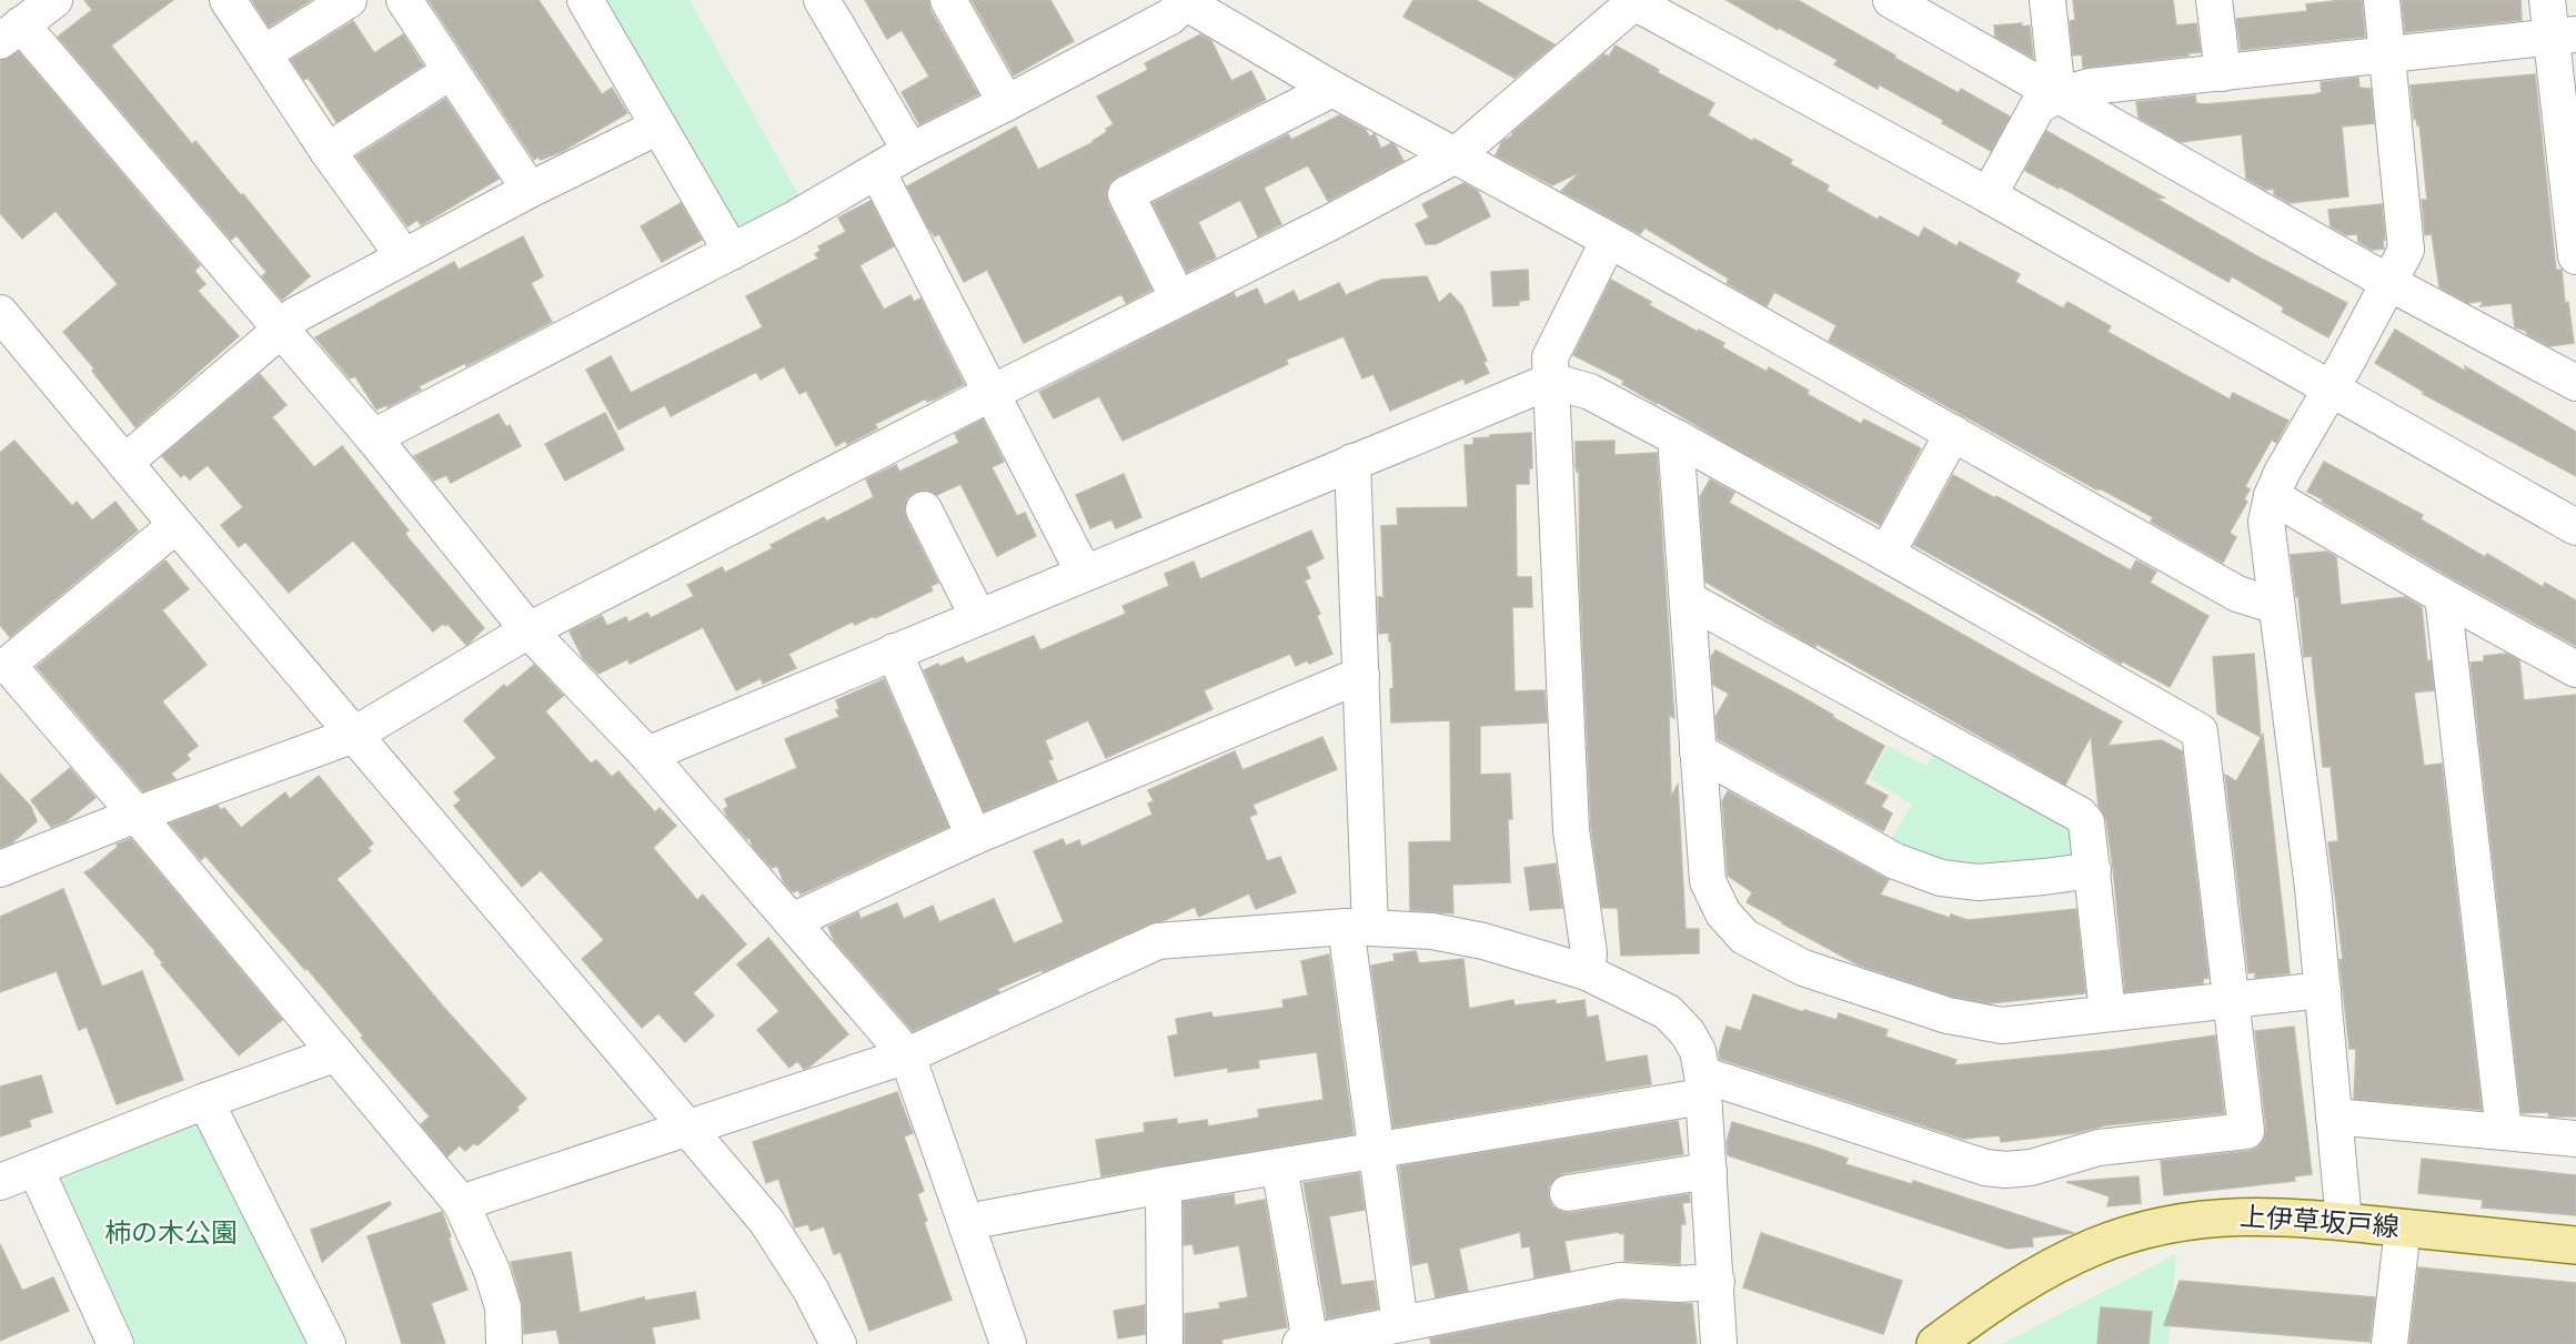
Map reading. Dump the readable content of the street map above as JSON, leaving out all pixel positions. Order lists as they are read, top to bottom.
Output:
{
  "streets": {
    "main road": ["上伊草坂戸線"]
  },
  "parks": ["柿の木公園"]
}
